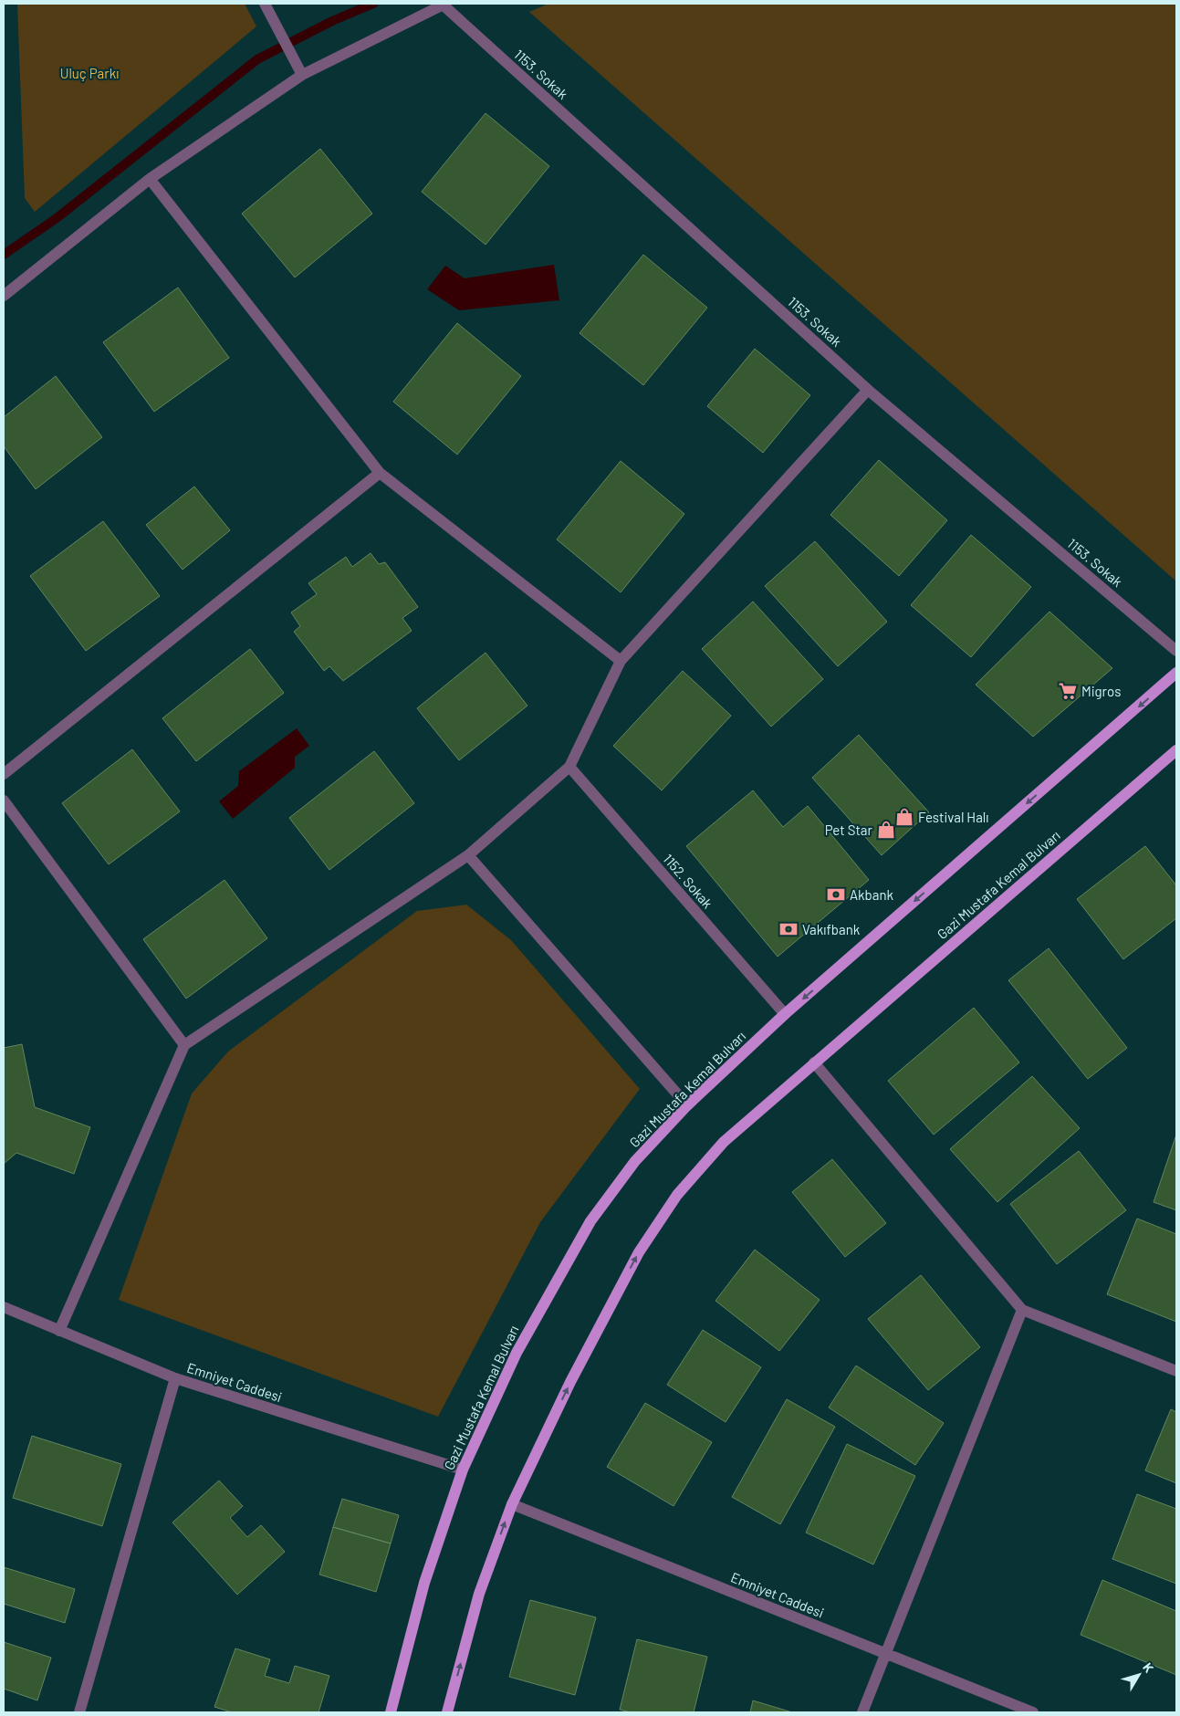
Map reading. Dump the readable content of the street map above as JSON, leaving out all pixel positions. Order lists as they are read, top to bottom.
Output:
{
  "streets": {
    "main road": ["Gazi Mustafa Kemal Bulvarı"],
    "street": ["1153. Sokak", "1152. Sokak", "Emniyet Caddesi"]
  },
  "crossings": [
    ["1152. Sokak", "Gazi Mustafa Kemal Bulvarı"],
    ["Gazi Mustafa Kemal Bulvarı", "Emniyet Caddesi"]
  ],
  "parks": ["Uluç Parkı"],
  "places": {
    "supermarket": ["Migros"],
    "shop": ["Festival Halı", "Pet Star"],
    "bank": ["Akbank", "Vakıfbank"]
  },
  "north": "top right"
}
